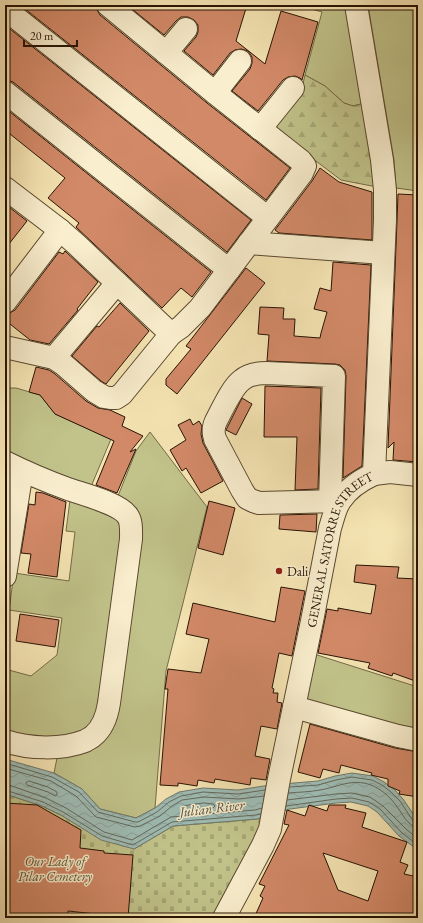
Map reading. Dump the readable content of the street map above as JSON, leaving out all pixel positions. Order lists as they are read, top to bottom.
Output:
{
  "streets": {
    "street": ["GENERAL SATORRE STREET"]
  },
  "water": ["Julian River"],
  "parks": ["Our Lady of Pilar Cemetery"],
  "places": ["Dali"],
  "scale_bar": "20 m"
}
